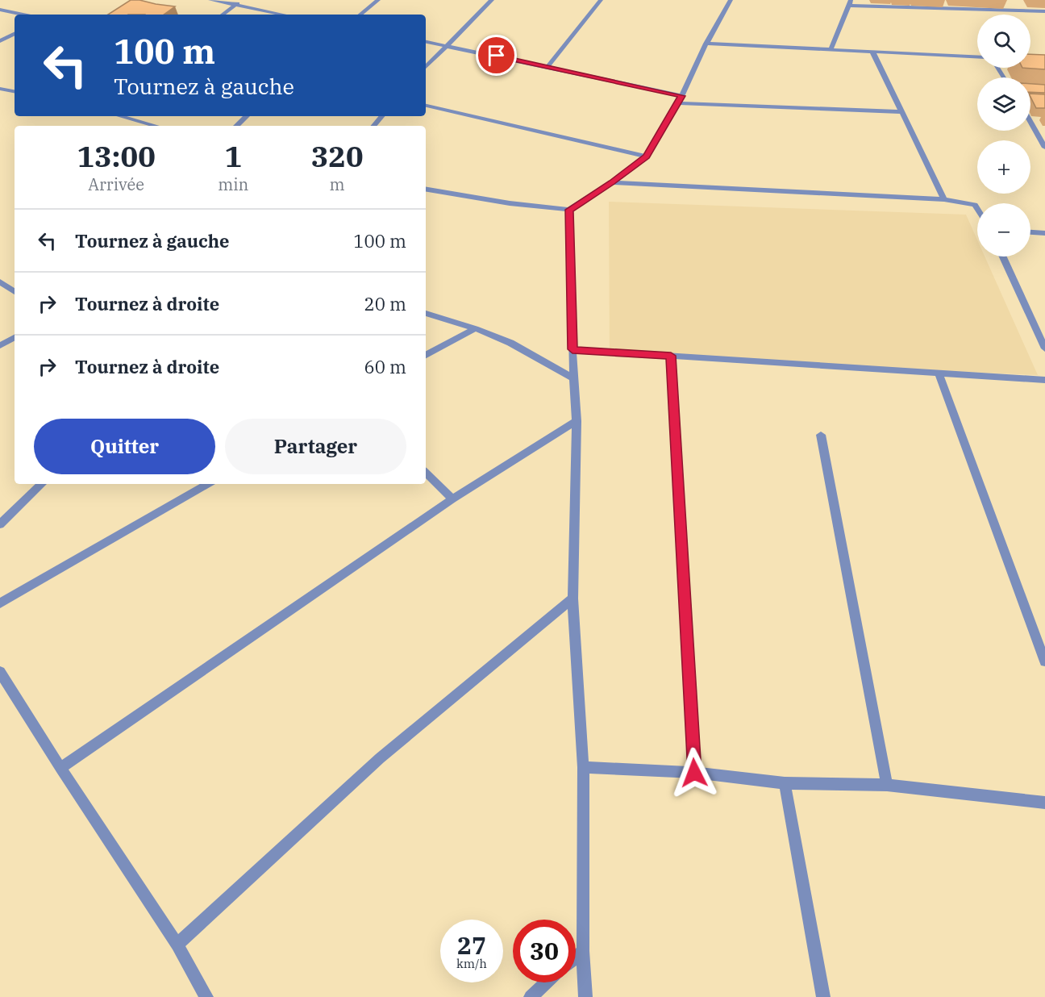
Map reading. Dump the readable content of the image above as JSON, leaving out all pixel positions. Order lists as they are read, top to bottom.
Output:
{
  "page": {
    "map_buttons": ["+", "−"],
    "turn": ["100 m", "Tournez à gauche"],
    "eta": [
      "13:00",
      "Arrivée",
      "1",
      "min",
      "320",
      "m"
    ],
    "list": [
      {
        "name": "Tournez à gauche",
        "value": "100 m"
      },
      {
        "name": "Tournez à droite",
        "value": "20 m"
      },
      {
        "name": "Tournez à droite",
        "value": "60 m"
      }
    ],
    "buttons": ["Quitter", "Partager"],
    "speed": "27 km/h",
    "limit": "30"
  }
}
